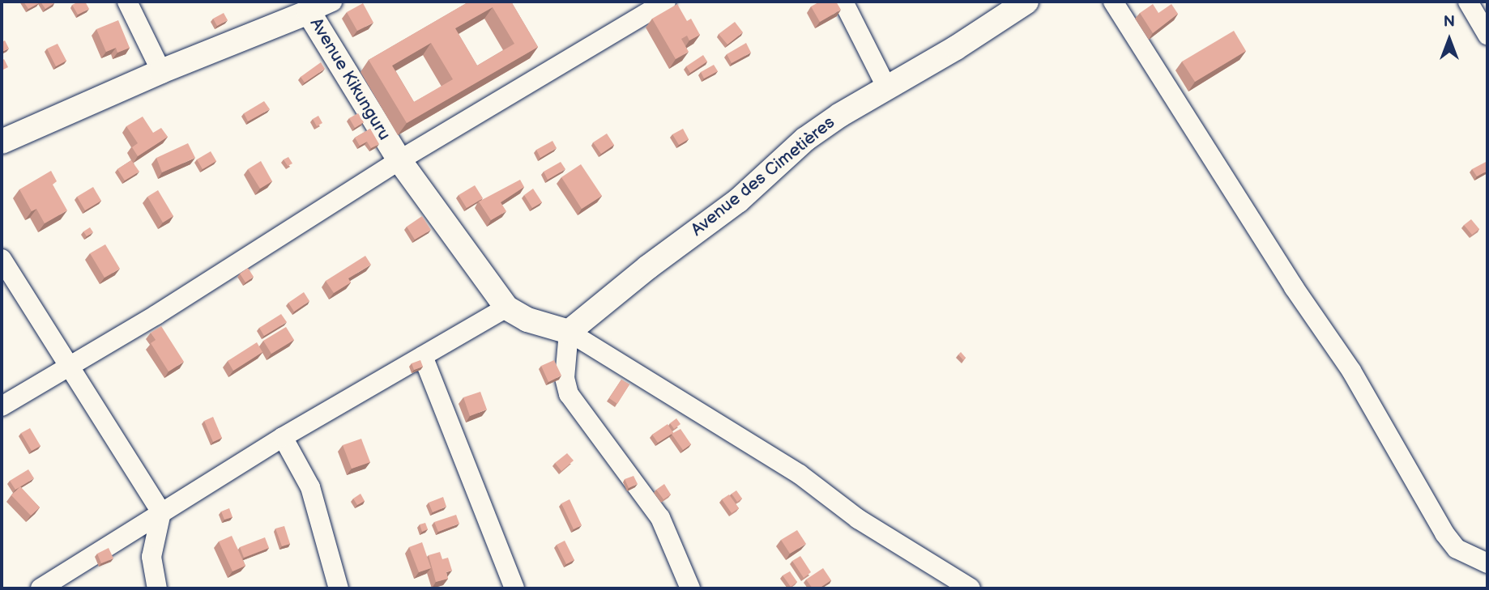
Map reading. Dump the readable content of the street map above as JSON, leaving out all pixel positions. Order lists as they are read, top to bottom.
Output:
{
  "streets": {
    "street": ["Avenue Kikunguru", "Avenue des Cimetières"]
  },
  "crossings": [
    ["Avenue Kikunguru", "Avenue des Cimetières"]
  ],
  "north": "top"
}
